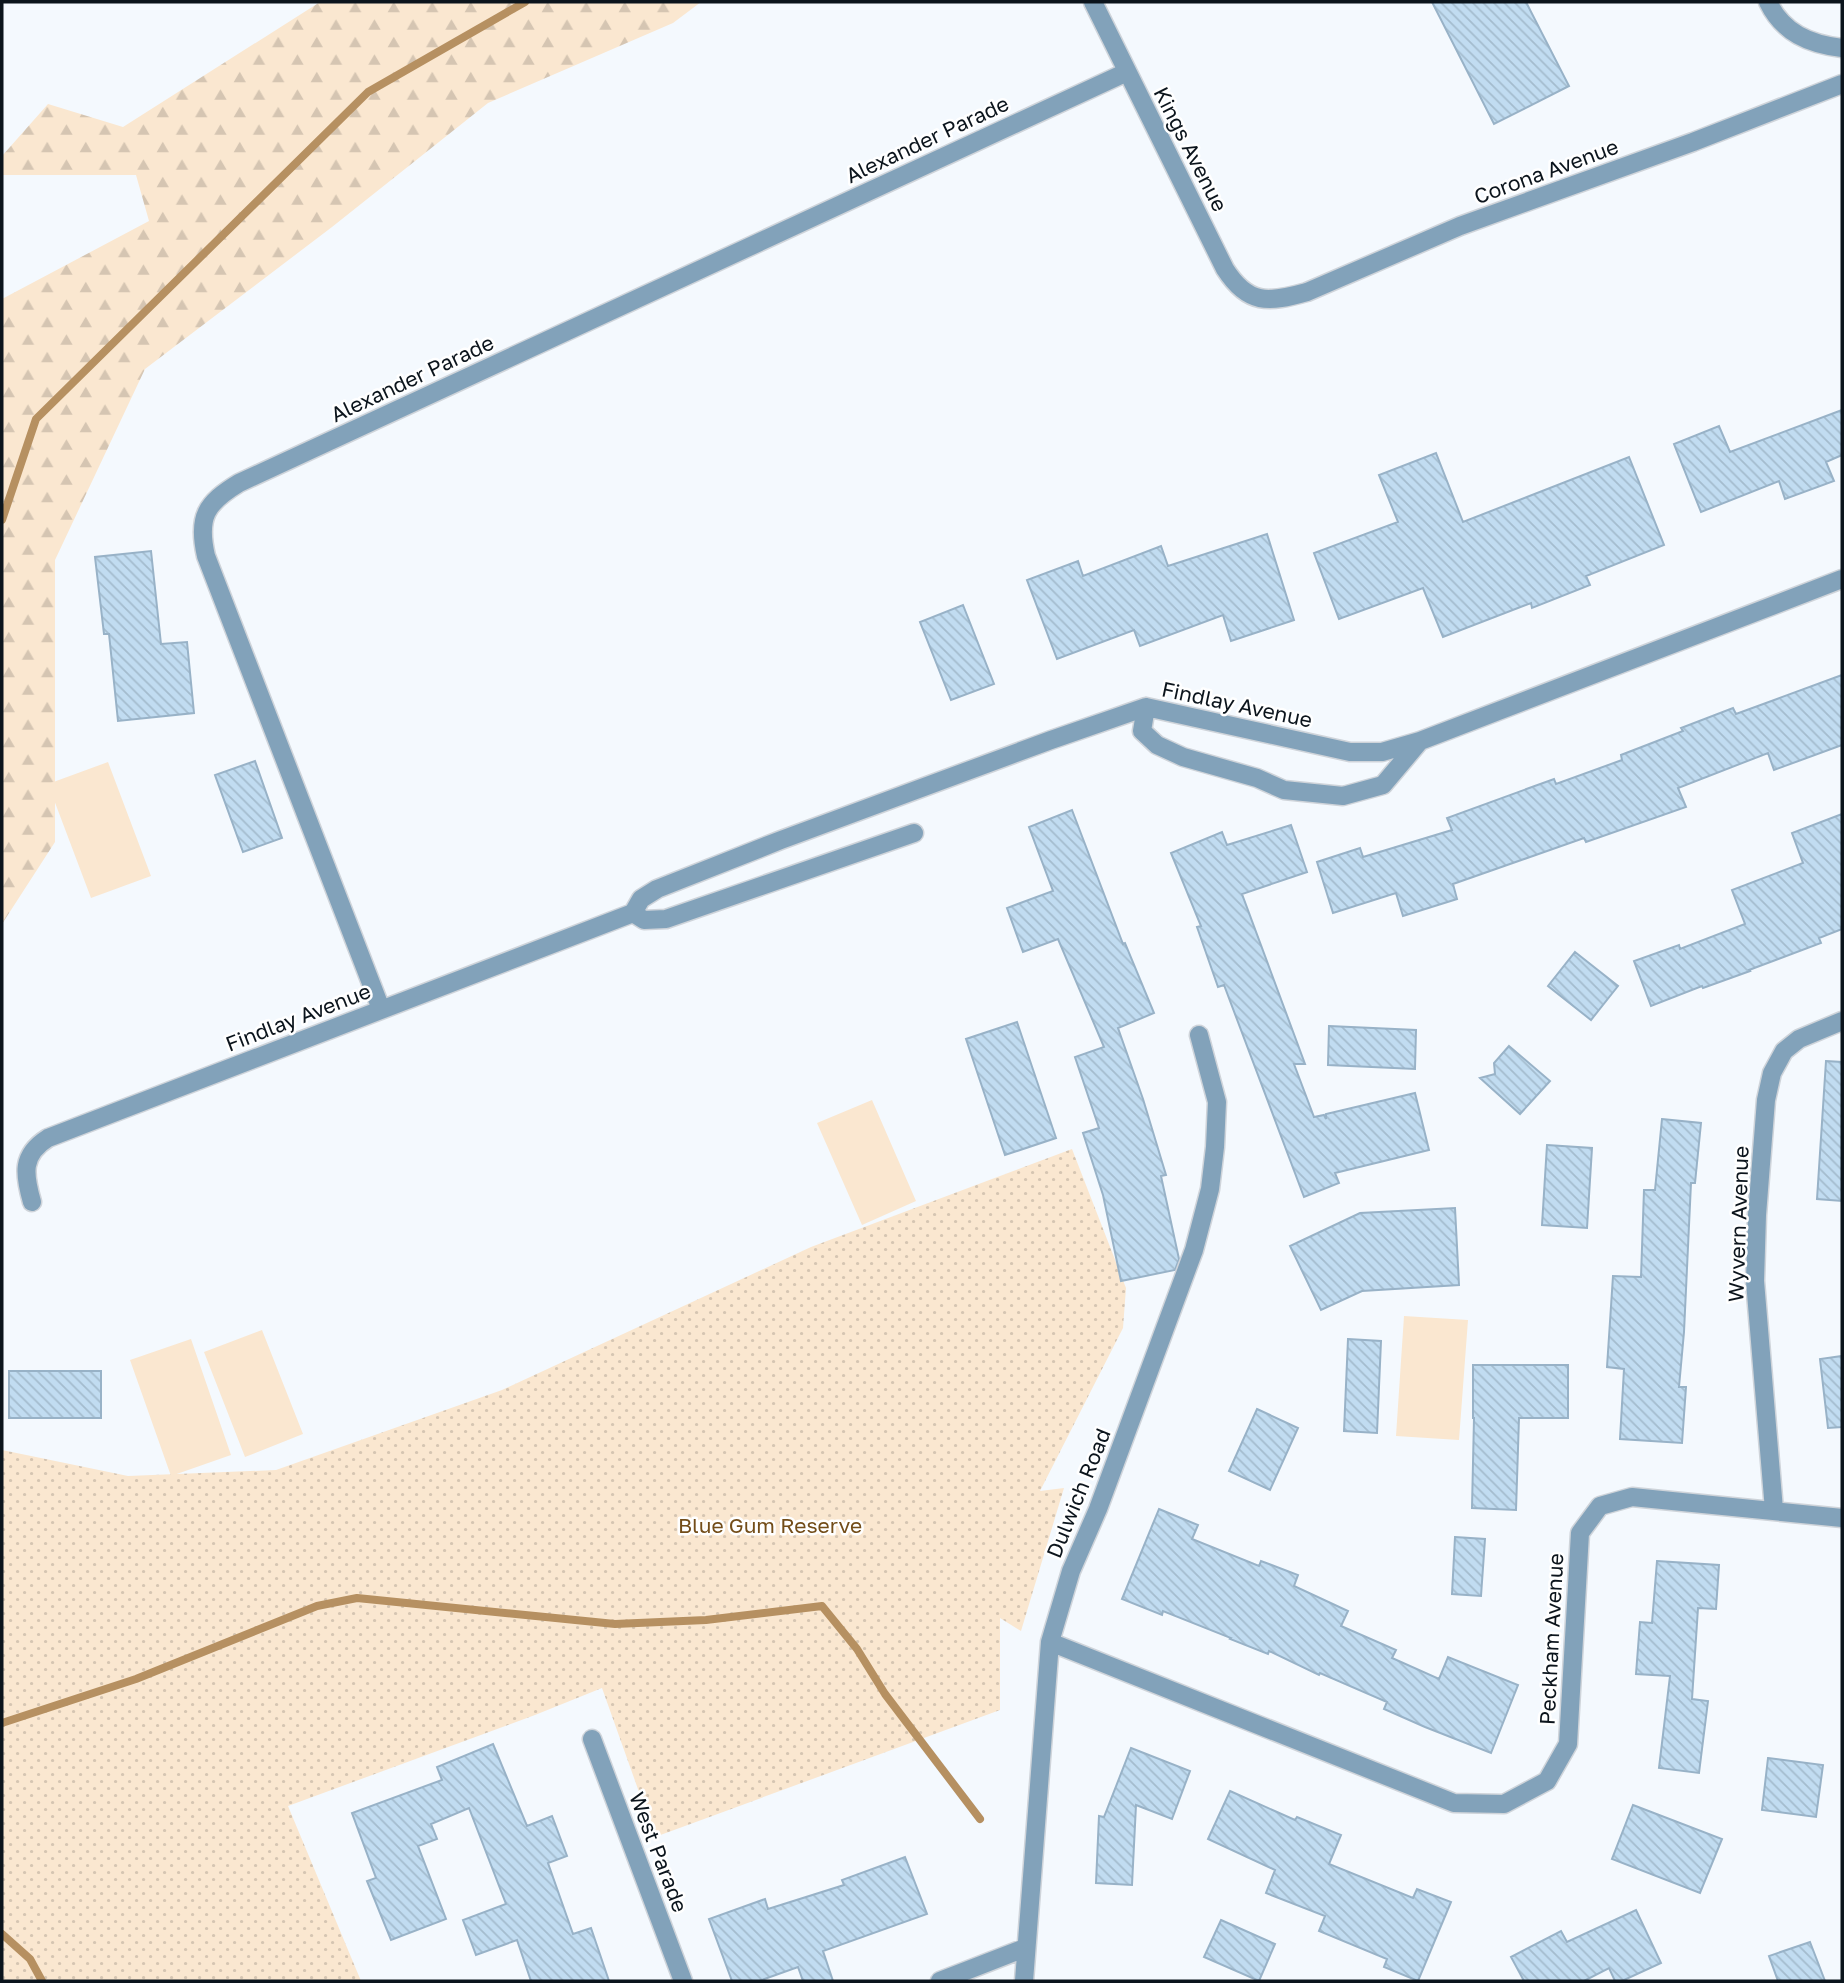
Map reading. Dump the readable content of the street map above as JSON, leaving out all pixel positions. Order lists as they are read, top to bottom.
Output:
{
  "streets": {
    "street": [
      "Alexander Parade",
      "Kings Avenue",
      "Corona Avenue",
      "Findlay Avenue",
      "Wyvern Avenue",
      "Dulwich Road",
      "Peckham Avenue",
      "West Parade"
    ]
  },
  "crossings": [
    ["Alexander Parade", "Kings Avenue"],
    ["Alexander Parade", "Findlay Avenue"],
    ["Kings Avenue", "Corona Avenue"],
    ["Wyvern Avenue", "Peckham Avenue"],
    ["Dulwich Road", "Peckham Avenue"]
  ],
  "parks": ["Blue Gum Reserve"]
}
